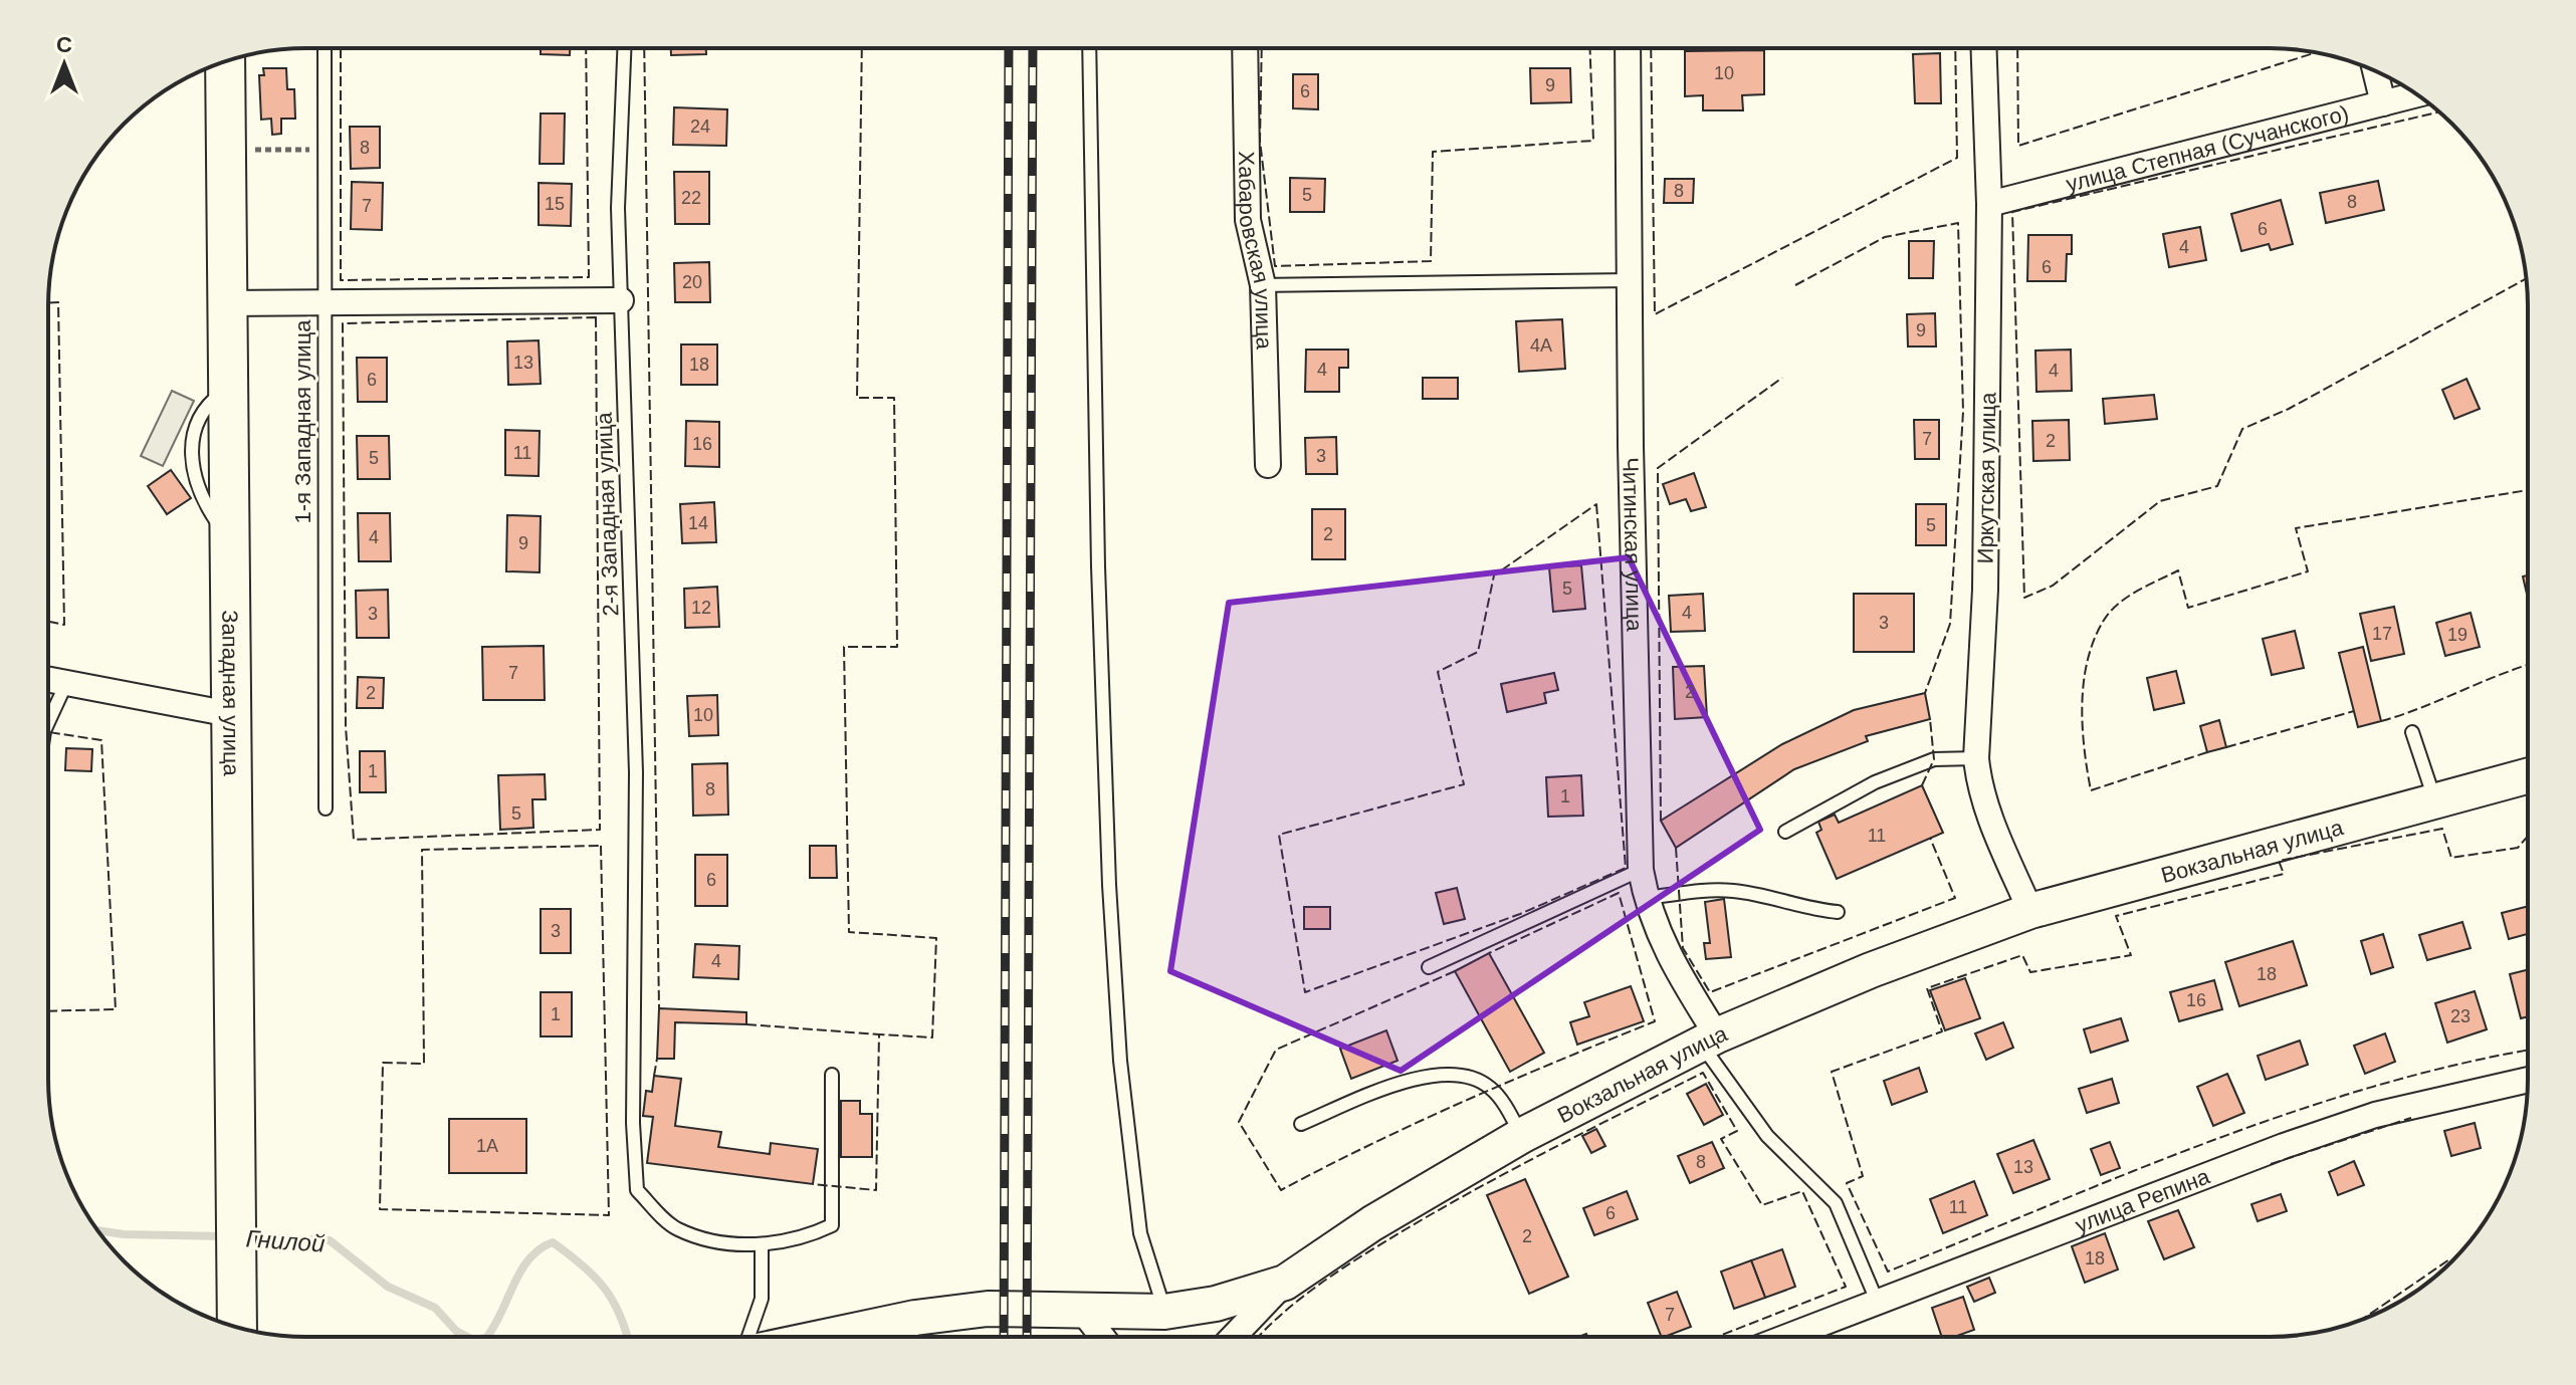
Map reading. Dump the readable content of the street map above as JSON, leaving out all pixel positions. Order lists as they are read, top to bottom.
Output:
{
  "streets": {
    "main road": ["Западная улица", "Вокзальная улица"],
    "street": [
      "улица Степная (Сучанского)",
      "Хабаровская улица",
      "Иркутская улица",
      "Читинская улица",
      "улица Репина"
    ],
    "lane": ["1-я Западная улица", "2-я Западная улица"]
  },
  "crossings": [
    ["улица Степная (Сучанского)", "Иркутская улица"],
    ["Иркутская улица", "Вокзальная улица"],
    ["Читинская улица", "Вокзальная улица"]
  ],
  "water": ["Гнилой"],
  "house_numbers": [
    "10",
    "9",
    "6",
    "24",
    "8",
    "8",
    "5",
    "22",
    "8",
    "15",
    "7",
    "6",
    "4",
    "6",
    "20",
    "9",
    "4А",
    "13",
    "18",
    "4",
    "4",
    "6",
    "7",
    "2",
    "16",
    "11",
    "3",
    "5",
    "14",
    "5",
    "2",
    "4",
    "9",
    "5",
    "12",
    "4",
    "3",
    "3",
    "17",
    "19",
    "7",
    "2",
    "2",
    "10",
    "1",
    "8",
    "1",
    "5",
    "11",
    "6",
    "3",
    "4",
    "18",
    "16",
    "1",
    "23",
    "1А",
    "8",
    "13",
    "11",
    "6",
    "2",
    "18",
    "7"
  ],
  "north": "top"
}
